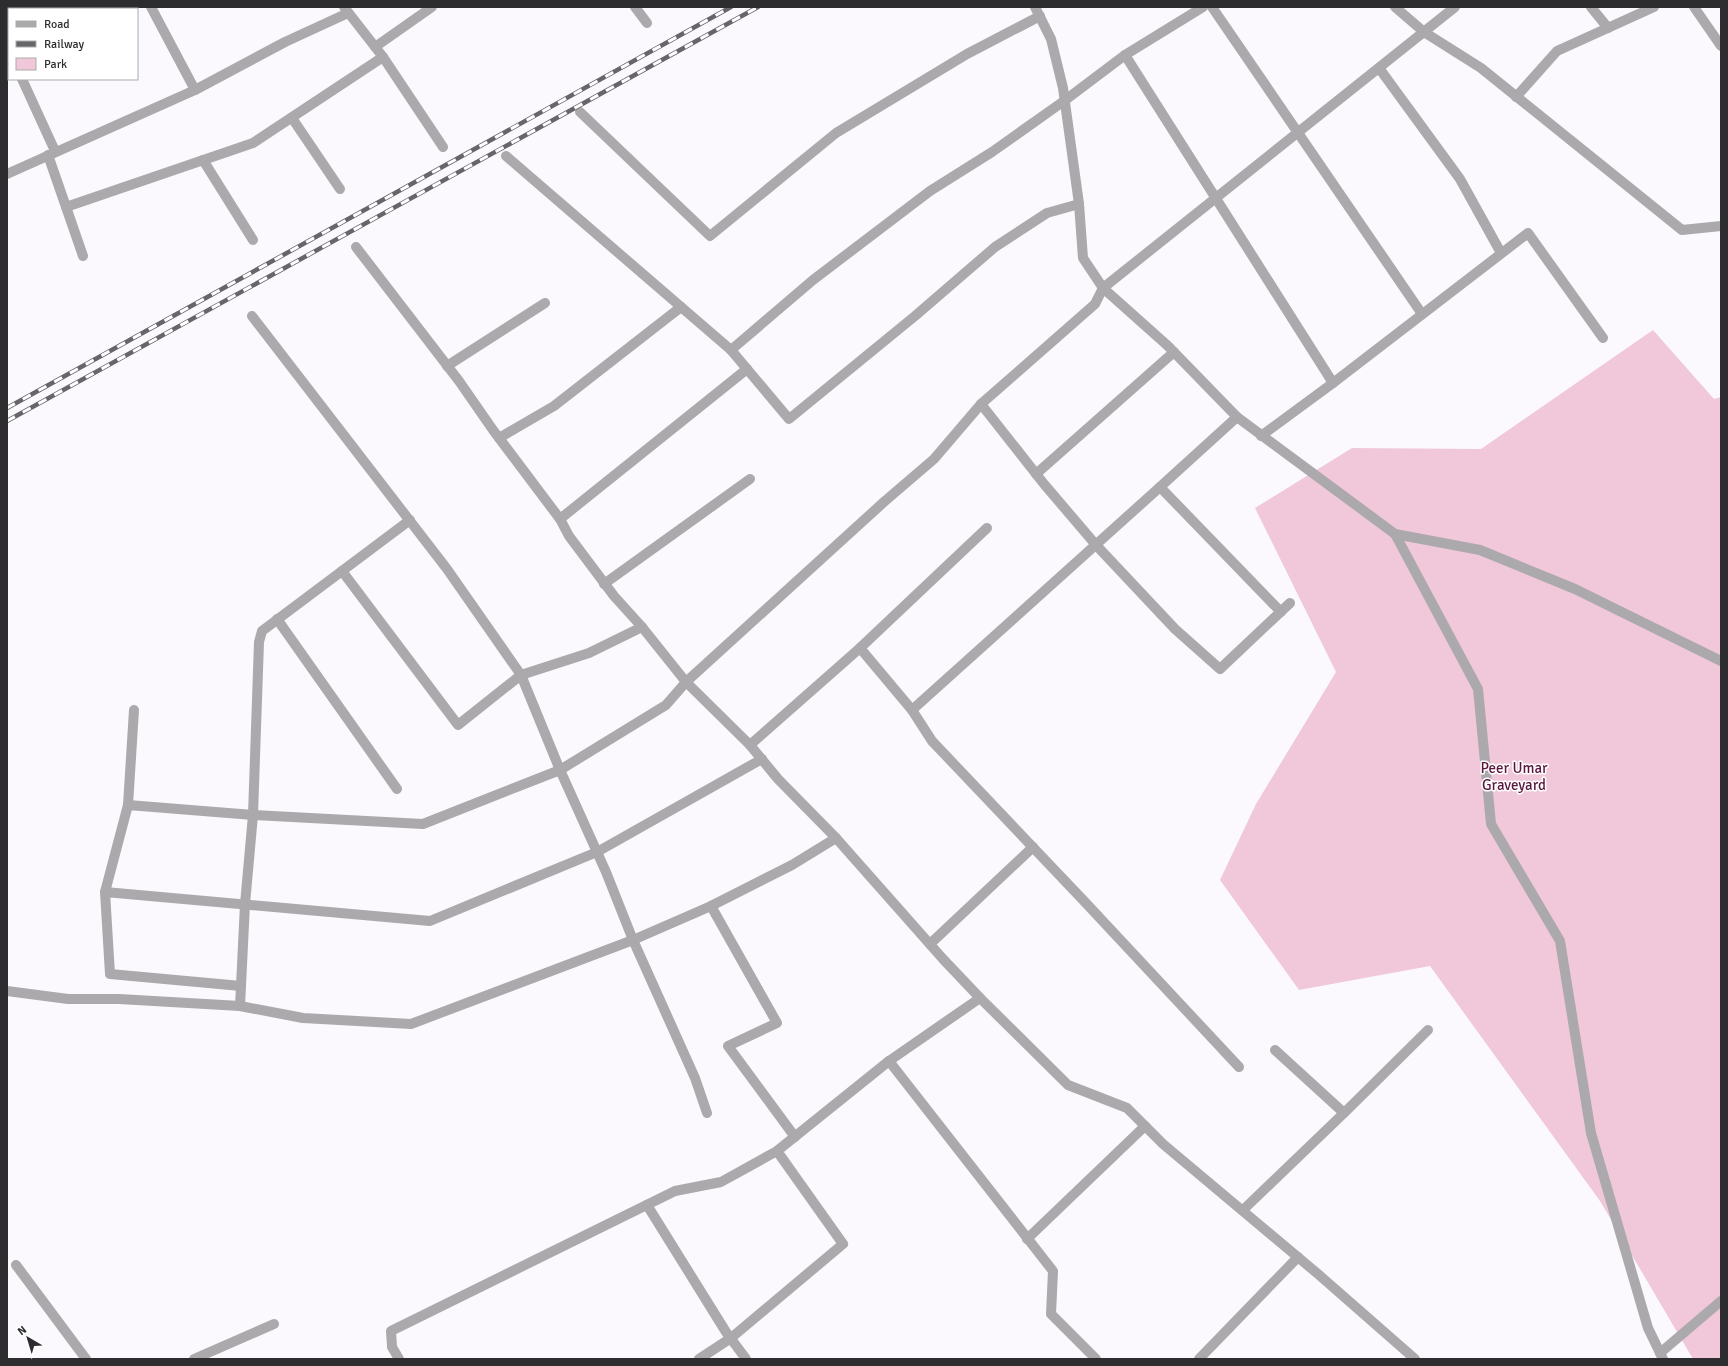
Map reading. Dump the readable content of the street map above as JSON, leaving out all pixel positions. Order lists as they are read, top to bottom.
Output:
{
  "parks": ["Peer Umar Graveyard"],
  "legend": ["Road", "Railway", "Park"],
  "north": "top left"
}
